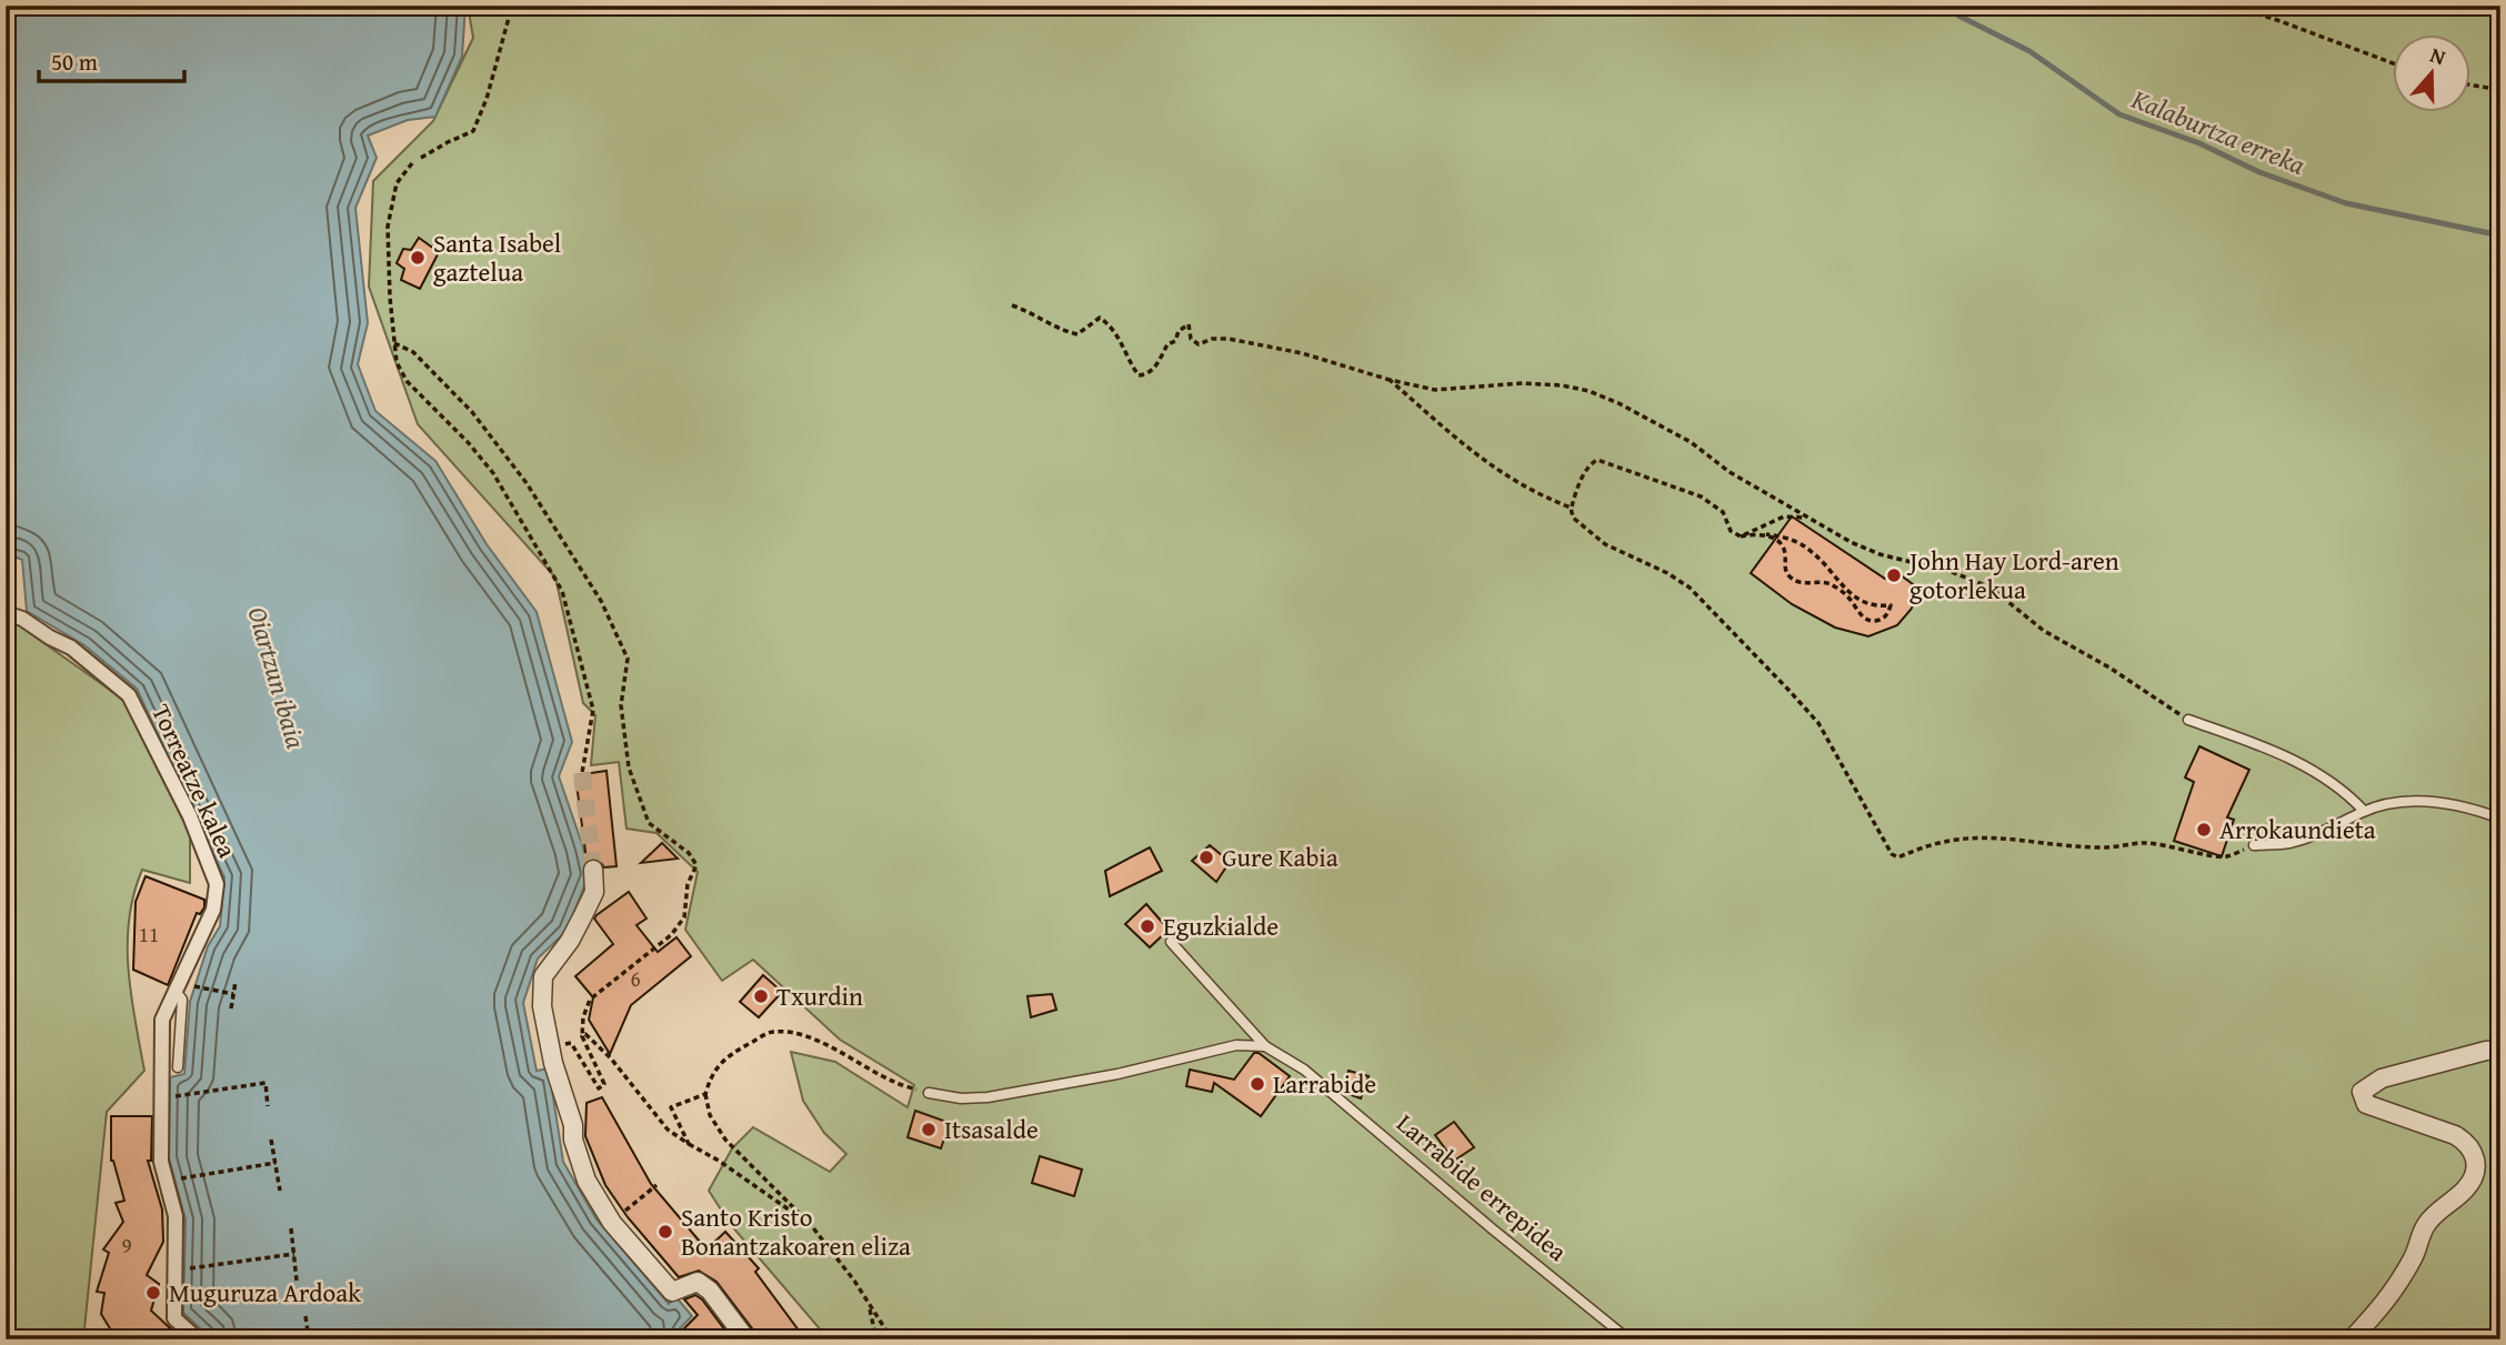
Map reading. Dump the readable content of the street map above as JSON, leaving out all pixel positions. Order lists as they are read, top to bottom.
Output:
{
  "streets": {
    "street": ["Torreatze kalea"],
    "lane": ["Larrabide errepidea"]
  },
  "water": ["Kalaburtza erreka", "Oiartzun ibaia"],
  "places": [
    "Santa Isabel gaztelua",
    "John Hay Lord-aren gotorlekua",
    "Arrokaundieta",
    "Gure Kabia",
    "Eguzkialde",
    "Txurdin",
    "Larrabide",
    "Itsasalde",
    "Santo Kristo Bonantzakoaren eliza",
    "Muguruza Ardoak"
  ],
  "house_numbers": ["11", "6", "9"],
  "scale_bar": "50 m",
  "north": "top"
}
